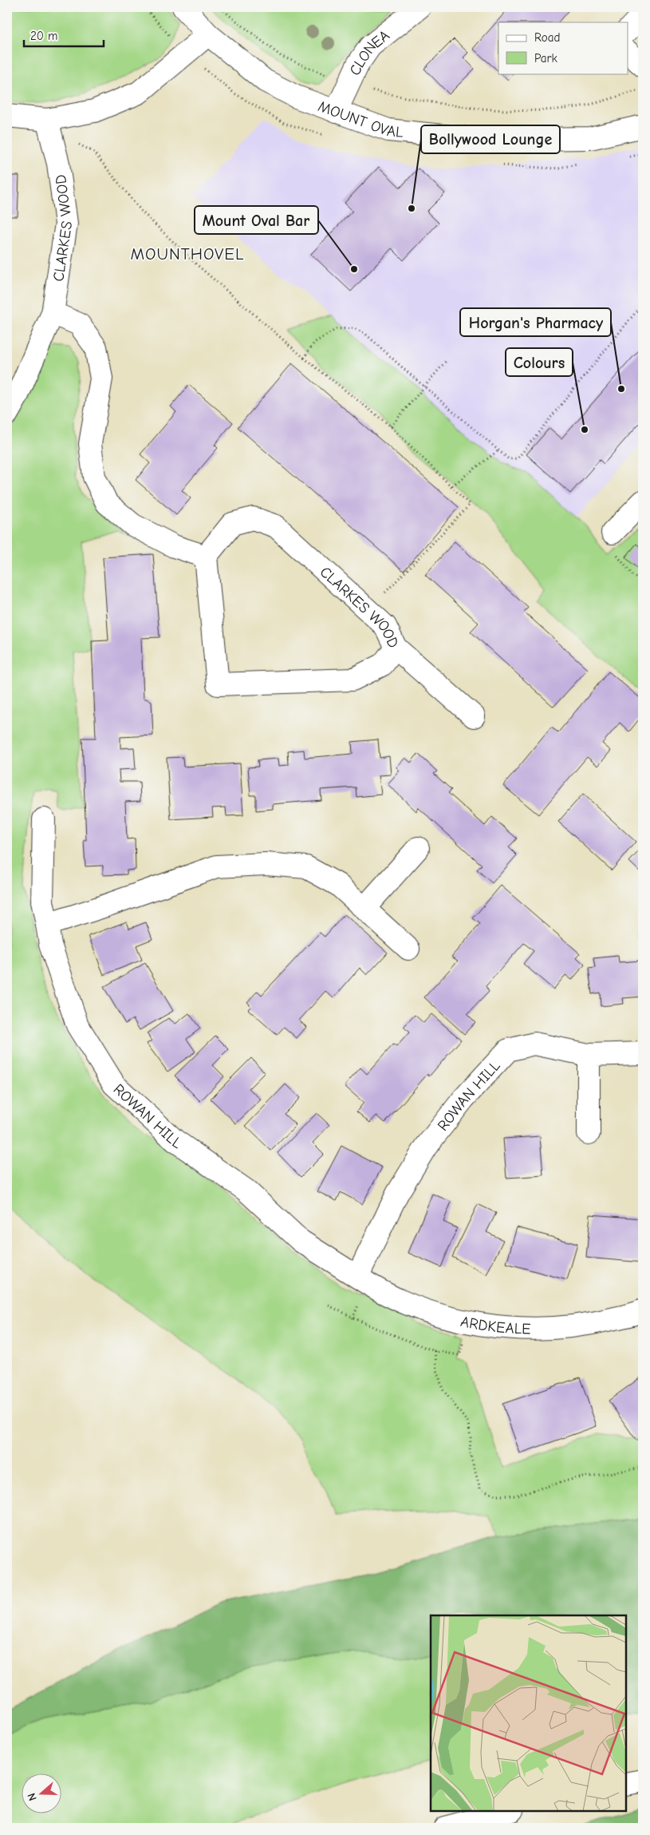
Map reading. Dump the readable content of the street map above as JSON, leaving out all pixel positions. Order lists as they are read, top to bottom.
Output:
{
  "streets": {
    "main road": [
      "CLONEA",
      "MOUNT OVAL",
      "CLARKES WOOD",
      "ROWAN HILL",
      "ARDKEALE"
    ]
  },
  "crossings": [
    ["CLONEA", "MOUNT OVAL"],
    ["ROWAN HILL", "ARDKEALE"]
  ],
  "districts": ["MOUNTHOVEL"],
  "places": [
    "Bollywood Lounge",
    "Mount Oval Bar",
    "Horgan's Pharmacy",
    "Colours"
  ],
  "legend": ["Road", "Park"],
  "scale_bar": "20 m",
  "north": "left"
}
